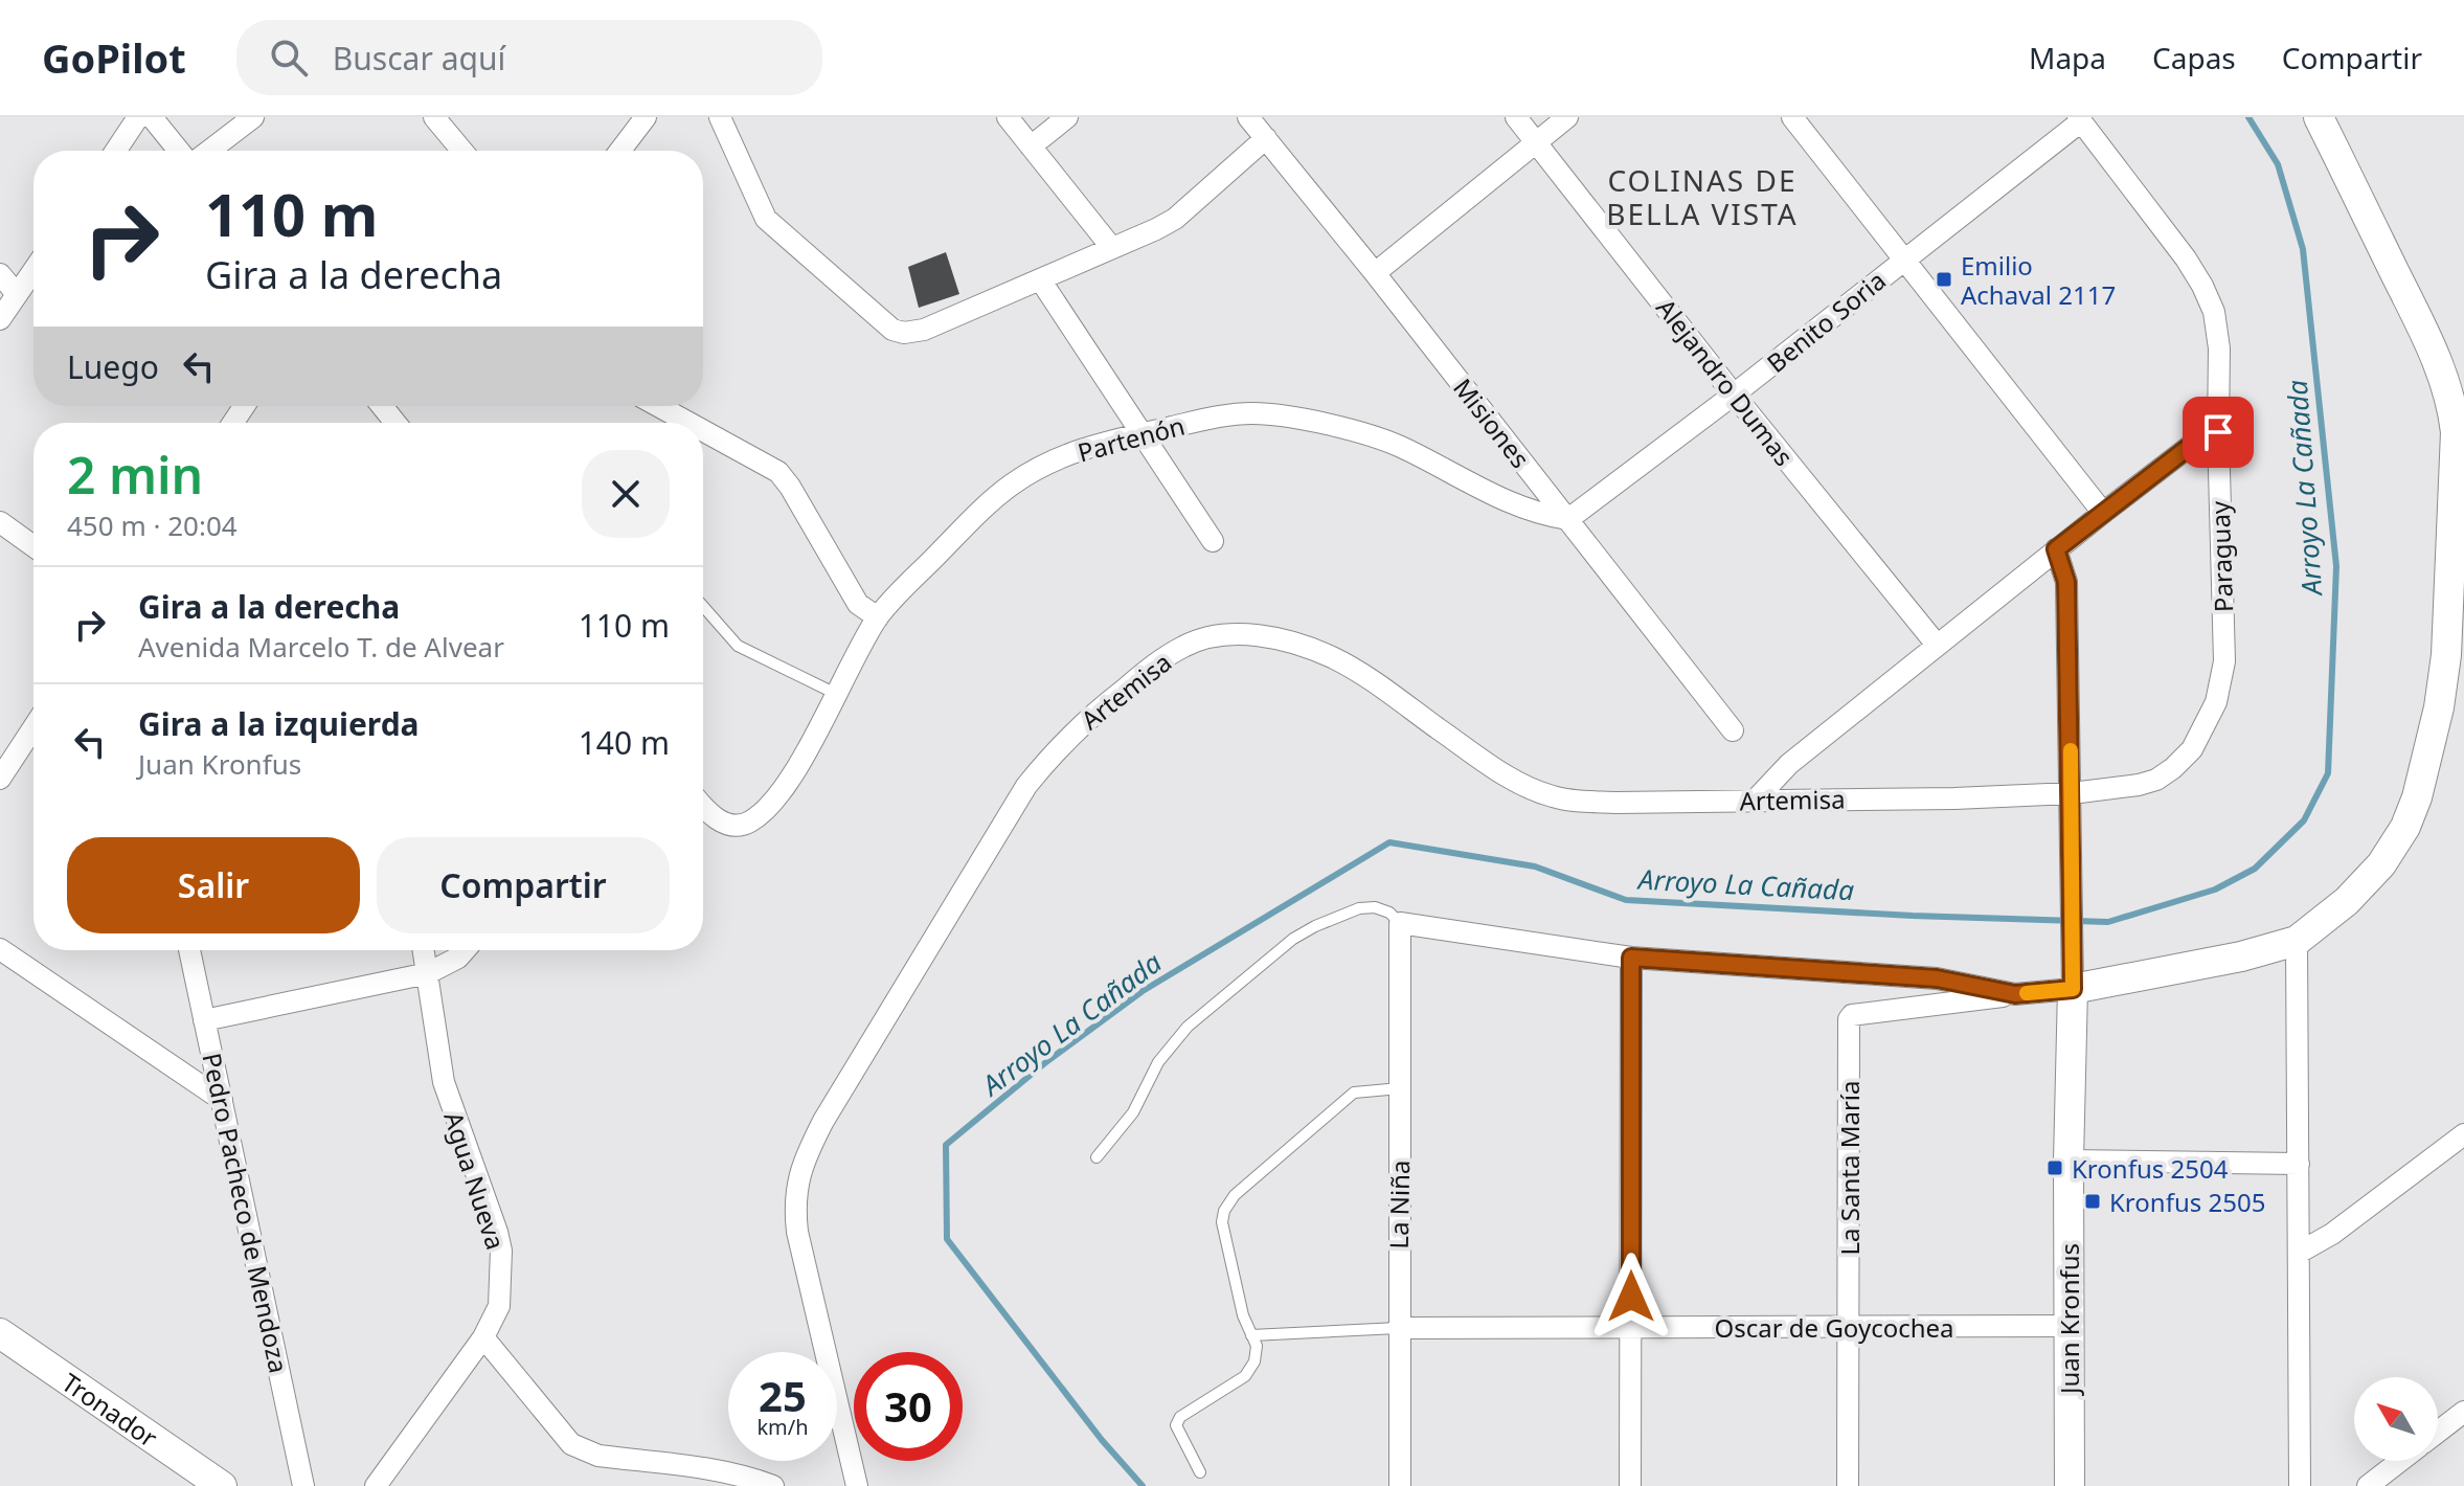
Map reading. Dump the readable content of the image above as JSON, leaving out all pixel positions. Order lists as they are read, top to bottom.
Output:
{
  "streets": {
    "main road": ["Juan Kronfus", "Tronador"],
    "street": [
      "Benito Soria",
      "Alejandro Dumas",
      "Misiones",
      "Partenón",
      "Paraguay",
      "Artemisa",
      "La Santa María",
      "Agua Nueva",
      "La Niña",
      "Pedro Pacheco de Mendoza",
      "Oscar de Goycochea"
    ]
  },
  "crossings": [
    ["Benito Soria", "Alejandro Dumas"],
    ["Benito Soria", "Misiones"],
    ["Benito Soria", "Partenón"],
    ["Benito Soria", "Paraguay"],
    ["Misiones", "Partenón"],
    ["Paraguay", "Artemisa"],
    ["Paraguay", "Juan Kronfus"],
    ["Artemisa", "Juan Kronfus"],
    ["La Santa María", "Oscar de Goycochea"],
    ["La Niña", "Oscar de Goycochea"],
    ["Juan Kronfus", "Oscar de Goycochea"]
  ],
  "districts": ["COLINAS DE BELLA VISTA"],
  "water": ["Arroyo La Cañada"],
  "places": {
    "transit": ["Emilio Achaval 2117", "Kronfus 2504", "Kronfus 2505"]
  },
  "north": "top left",
  "page": {
    "header": "GoPilot",
    "search": "Buscar aquí",
    "nav": ["Mapa", "Capas", "Compartir"],
    "turn": ["110 m", "Gira a la derecha"],
    "then": "Luego",
    "heading": ["2 min", "450 m · 20:04"],
    "list": [
      {
        "name": "Gira a la derecha",
        "note": "Avenida Marcelo T. de Alvear",
        "value": "110 m"
      },
      {
        "name": "Gira a la izquierda",
        "note": "Juan Kronfus",
        "value": "140 m"
      }
    ],
    "buttons": ["Salir", "Compartir"],
    "speed": "25 km/h",
    "limit": "30"
  }
}
